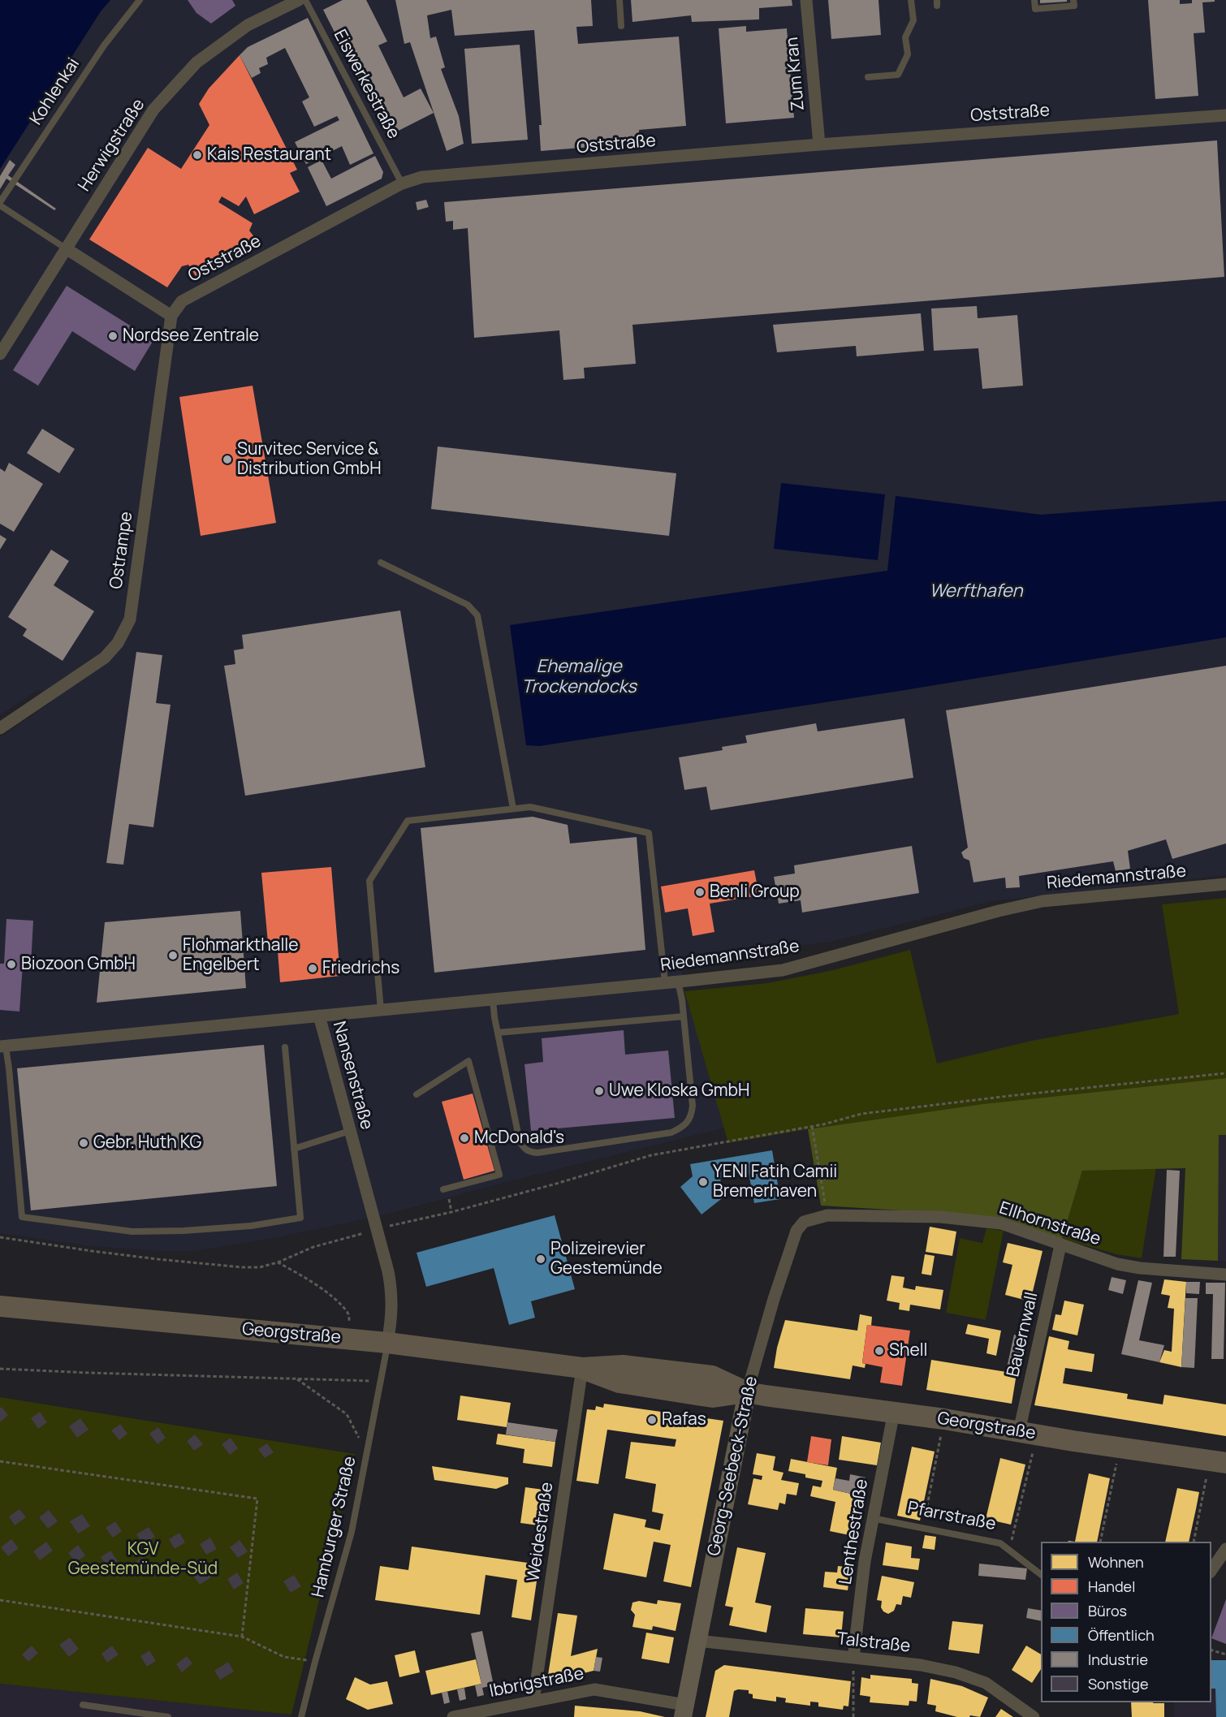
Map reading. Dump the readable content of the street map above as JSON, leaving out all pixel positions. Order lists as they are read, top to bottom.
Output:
{
  "streets": {
    "main road": ["Georgstraße"],
    "street": [
      "Zum Kran",
      "Oststraße",
      "Herwigstraße",
      "Ostrampe",
      "Riedemannstraße",
      "Nansenstraße",
      "Ellhornstraße",
      "Bauernwall",
      "Georg-Seebeck-Straße",
      "Weidestraße",
      "Lenthestraße",
      "Talstraße",
      "Ibbrigstraße"
    ],
    "lane": [
      "Eiswerkestraße",
      "Kohlenkai",
      "Pfarrstraße",
      "Hamburger Straße"
    ]
  },
  "crossings": [
    ["Zum Kran", "Oststraße"],
    ["Eiswerkestraße", "Oststraße"],
    ["Oststraße", "Ostrampe"],
    ["Riedemannstraße", "Nansenstraße"],
    ["Nansenstraße", "Georgstraße"],
    ["Nansenstraße", "Hamburger Straße"],
    ["Ellhornstraße", "Bauernwall"],
    ["Ellhornstraße", "Georg-Seebeck-Straße"],
    ["Georgstraße", "Bauernwall"],
    ["Georgstraße", "Georg-Seebeck-Straße"],
    ["Georgstraße", "Hamburger Straße"],
    ["Georgstraße", "Weidestraße"],
    ["Georgstraße", "Lenthestraße"],
    ["Georg-Seebeck-Straße", "Talstraße"],
    ["Georg-Seebeck-Straße", "Ibbrigstraße"],
    ["Pfarrstraße", "Lenthestraße"],
    ["Weidestraße", "Ibbrigstraße"],
    ["Lenthestraße", "Talstraße"]
  ],
  "water": ["Werfthafen", "Ehemalige Trockendocks"],
  "parks": ["KGV Geestemünde-Süd"],
  "places": [
    "Kais Restaurant",
    "Nordsee Zentrale",
    "Survitec Service & Distribution GmbH",
    "Benli Group",
    "Flohmarkthalle Engelbert",
    "Biozoon GmbH",
    "Friedrichs",
    "Uwe Kloska GmbH",
    "McDonald's",
    "Gebr. Huth KG",
    "YENI Fatih Camii Bremerhaven",
    "Polizeirevier Geestemünde",
    "Shell",
    "Rafas"
  ],
  "legend": [
    "Wohnen",
    "Handel",
    "Büros",
    "Öffentlich",
    "Industrie",
    "Sonstige"
  ]
}
